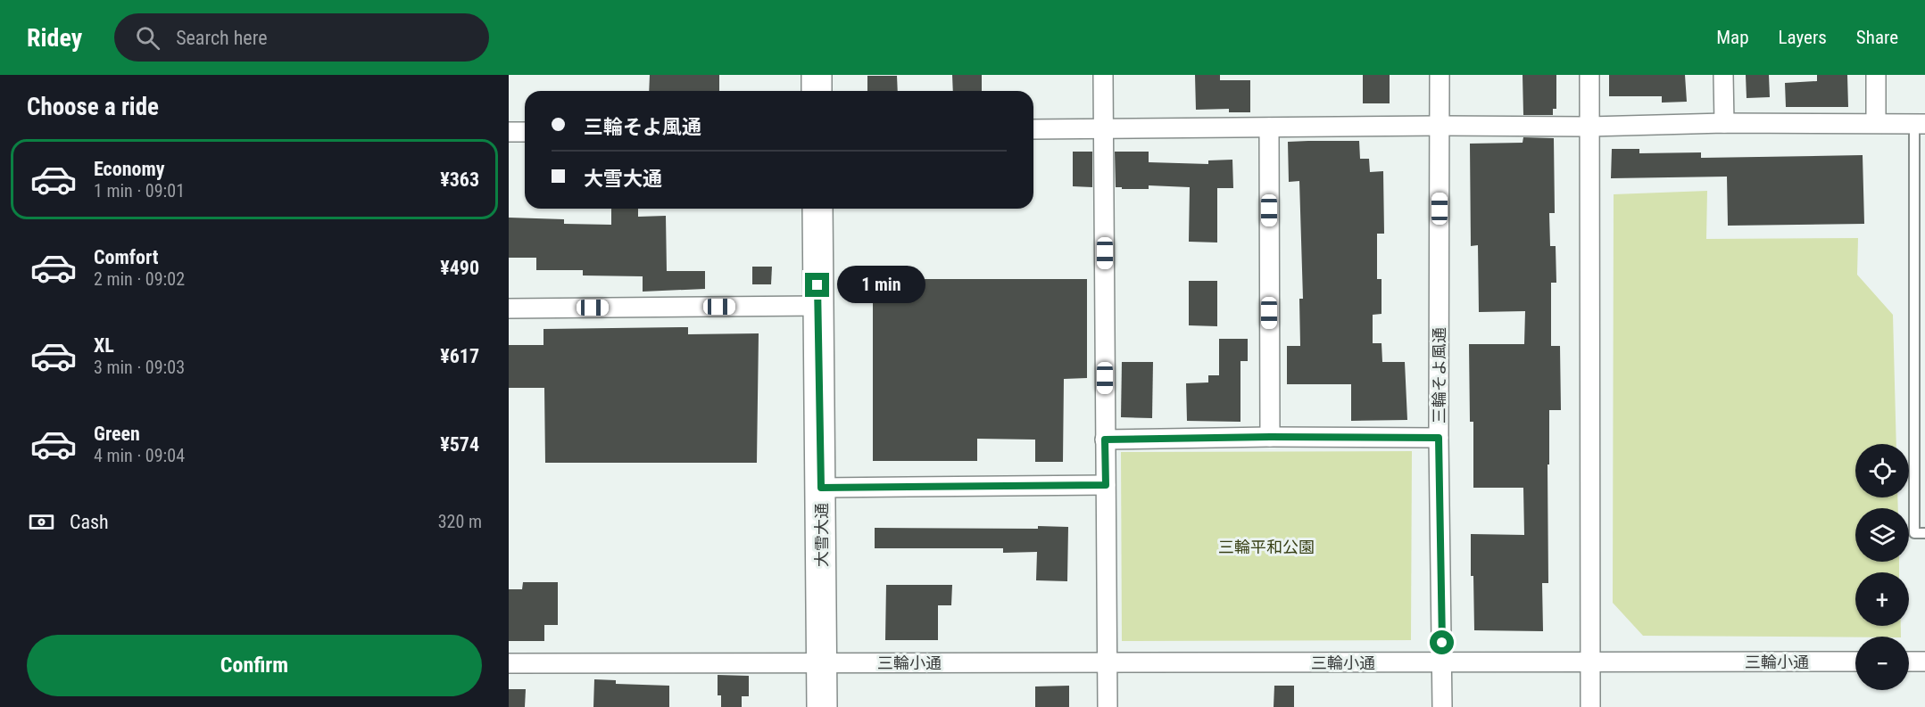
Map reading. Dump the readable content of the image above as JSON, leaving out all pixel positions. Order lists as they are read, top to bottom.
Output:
{
  "streets": {
    "highway": ["大雪大通"],
    "street": ["三輪そよ風通", "三輪小通"]
  },
  "crossings": [
    ["三輪そよ風通", "三輪小通"],
    ["大雪大通", "三輪小通"]
  ],
  "parks": ["三輪平和公園"],
  "page": {
    "header": "Ridey",
    "search": "Search here",
    "nav": ["Map", "Layers", "Share"],
    "heading": "Choose a ride",
    "banner": ["三輪そよ風通", "大雪大通"],
    "list": [
      {
        "name": "Economy",
        "note": "1 min · 09:01",
        "value": "¥363"
      },
      {
        "name": "Comfort",
        "note": "2 min · 09:02",
        "value": "¥490"
      },
      {
        "name": "XL",
        "note": "3 min · 09:03",
        "value": "¥617"
      },
      {
        "name": "Green",
        "note": "4 min · 09:04",
        "value": "¥574"
      }
    ],
    "bubble": "1 min",
    "map_buttons": ["+", "−"],
    "pay": ["Cash", "320 m"],
    "buttons": "Confirm"
  }
}
